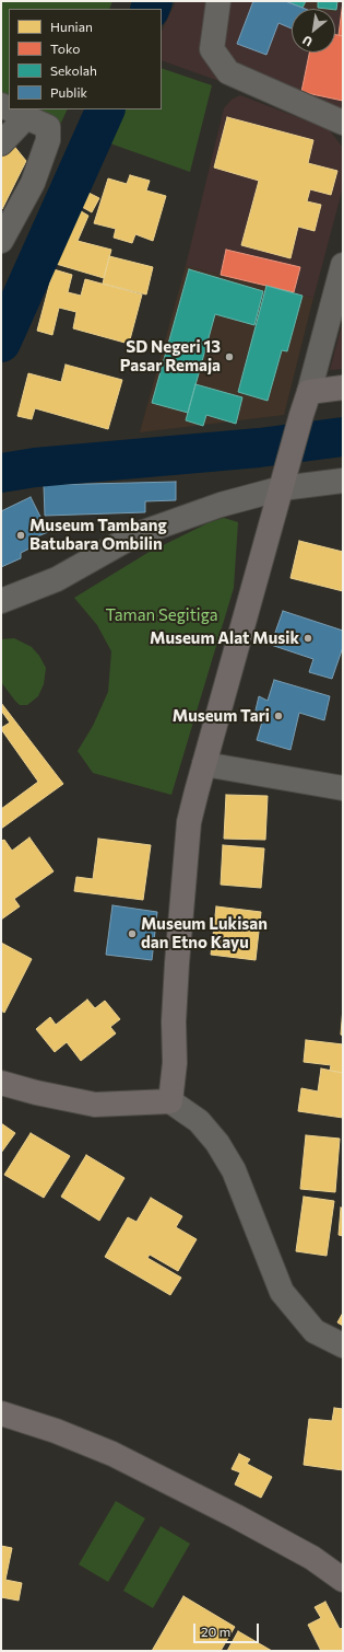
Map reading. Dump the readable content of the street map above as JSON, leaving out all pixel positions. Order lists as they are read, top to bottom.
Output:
{
  "parks": ["Taman Segitiga"],
  "places": [
    "SD Negeri 13 Pasar Remaja",
    "Museum Tambang Batubara Ombilin",
    "Museum Alat Musik",
    "Museum Tari",
    "Museum Lukisan dan Etno Kayu"
  ],
  "legend": [
    "Hunian",
    "Toko",
    "Sekolah",
    "Publik"
  ],
  "scale_bar": "20 m",
  "north": "bottom left"
}
